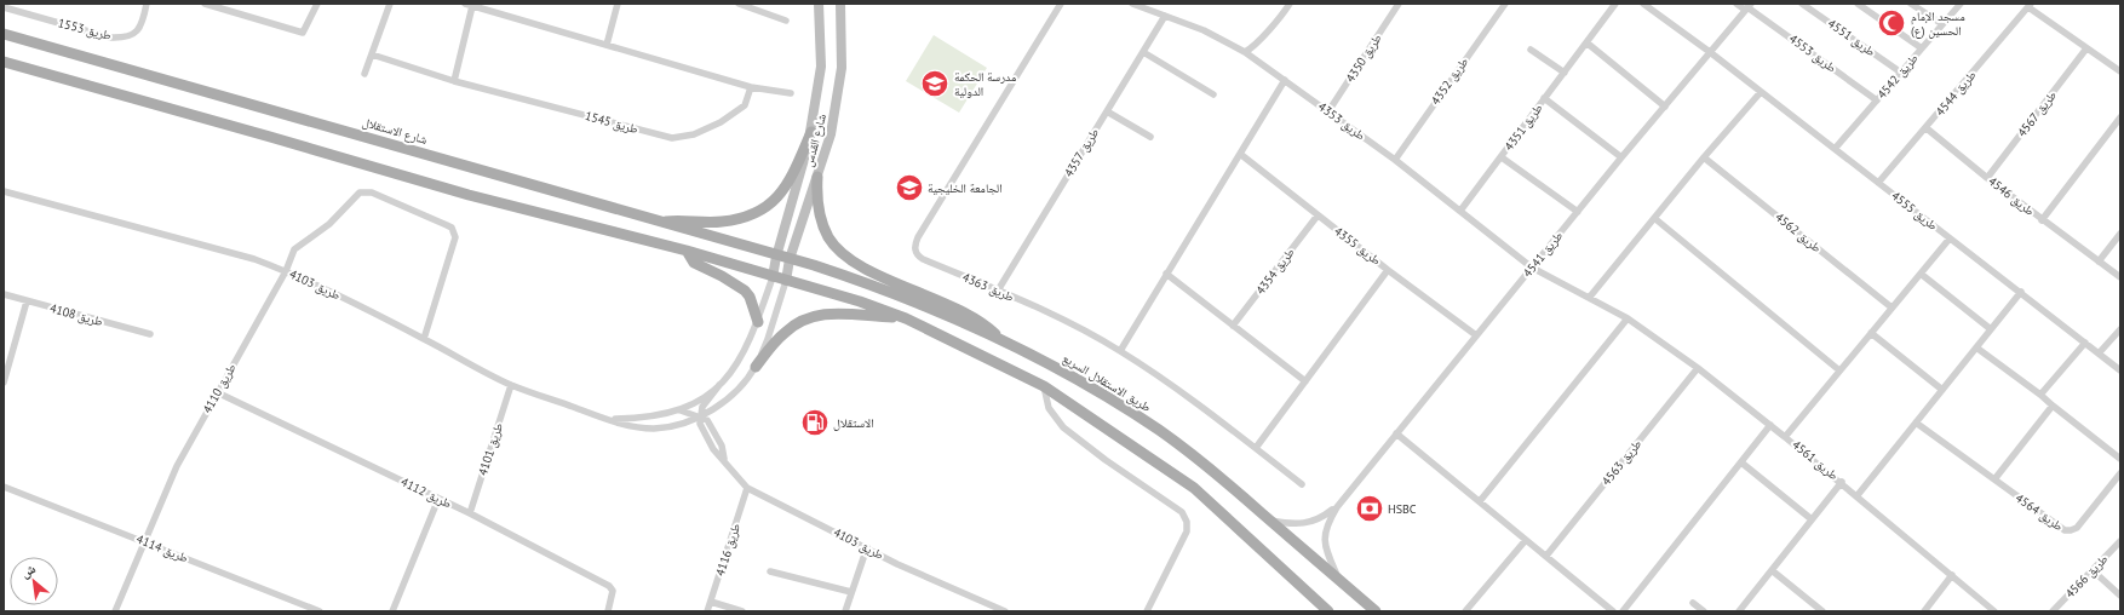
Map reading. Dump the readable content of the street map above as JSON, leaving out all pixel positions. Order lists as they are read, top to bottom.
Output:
{
  "streets": {
    "main road": ["شارع الاستقلال", "شارع القدس", "طريق الاستقلال السريع"],
    "street": [
      "طريق 1553",
      "طريق 4551",
      "طريق 4553",
      "طريق 4350",
      "طريق 4542",
      "طريق 4352",
      "طريق 4544",
      "طريق 4567",
      "طريق 4353",
      "طريق 1545",
      "طريق 4351",
      "طريق 4357",
      "طريق 4546",
      "طريق 4555",
      "طريق 4562",
      "طريق 4355",
      "طريق 4541",
      "طريق 4354",
      "طريق 4103",
      "طريق 4363",
      "طريق 4108",
      "طريق 4110",
      "طريق 4101",
      "طريق 4561",
      "طريق 4563",
      "طريق 4112",
      "طريق 4564",
      "طريق 4114",
      "طريق 4116",
      "طريق 4566"
    ]
  },
  "crossings": [
    ["طريق 4551", "طريق 4542"],
    ["طريق 4553", "طريق 4542"],
    ["طريق 4553", "طريق 4541"],
    ["طريق 4350", "طريق 4353"],
    ["طريق 4542", "طريق 4555"],
    ["طريق 4352", "طريق 4353"],
    ["طريق 4544", "طريق 4546"],
    ["طريق 4544", "طريق 4555"],
    ["طريق 4567", "طريق 4546"],
    ["طريق 4353", "طريق 4351"],
    ["طريق 4353", "طريق 4357"],
    ["طريق 4353", "طريق 4541"],
    ["طريق 4353", "طريق 4561"],
    ["شارع الاستقلال", "شارع القدس"],
    ["شارع الاستقلال", "طريق الاستقلال السريع"],
    ["شارع القدس", "طريق 4103"],
    ["شارع القدس", "طريق الاستقلال السريع"],
    ["طريق 4357", "طريق 4363"],
    ["طريق 4555", "طريق 4541"],
    ["طريق 4355", "طريق 4541"],
    ["طريق 4355", "طريق 4354"],
    ["طريق 4541", "طريق 4561"],
    ["طريق 4103", "طريق 4110"],
    ["طريق 4103", "طريق 4101"],
    ["طريق 4103", "طريق 4116"],
    ["طريق 4110", "طريق 4112"],
    ["طريق 4110", "طريق 4114"],
    ["طريق 4101", "طريق 4112"],
    ["طريق 4561", "طريق 4563"]
  ],
  "places": {
    "mosque": ["مسجد الإمام الحسين (ع)"],
    "school or university": ["مدرسة الحكمة الدولية", "الجامعة الخليجية"],
    "fuel station": ["الاستقلال"],
    "bank": ["HSBC"]
  },
  "north": "top left"
}
